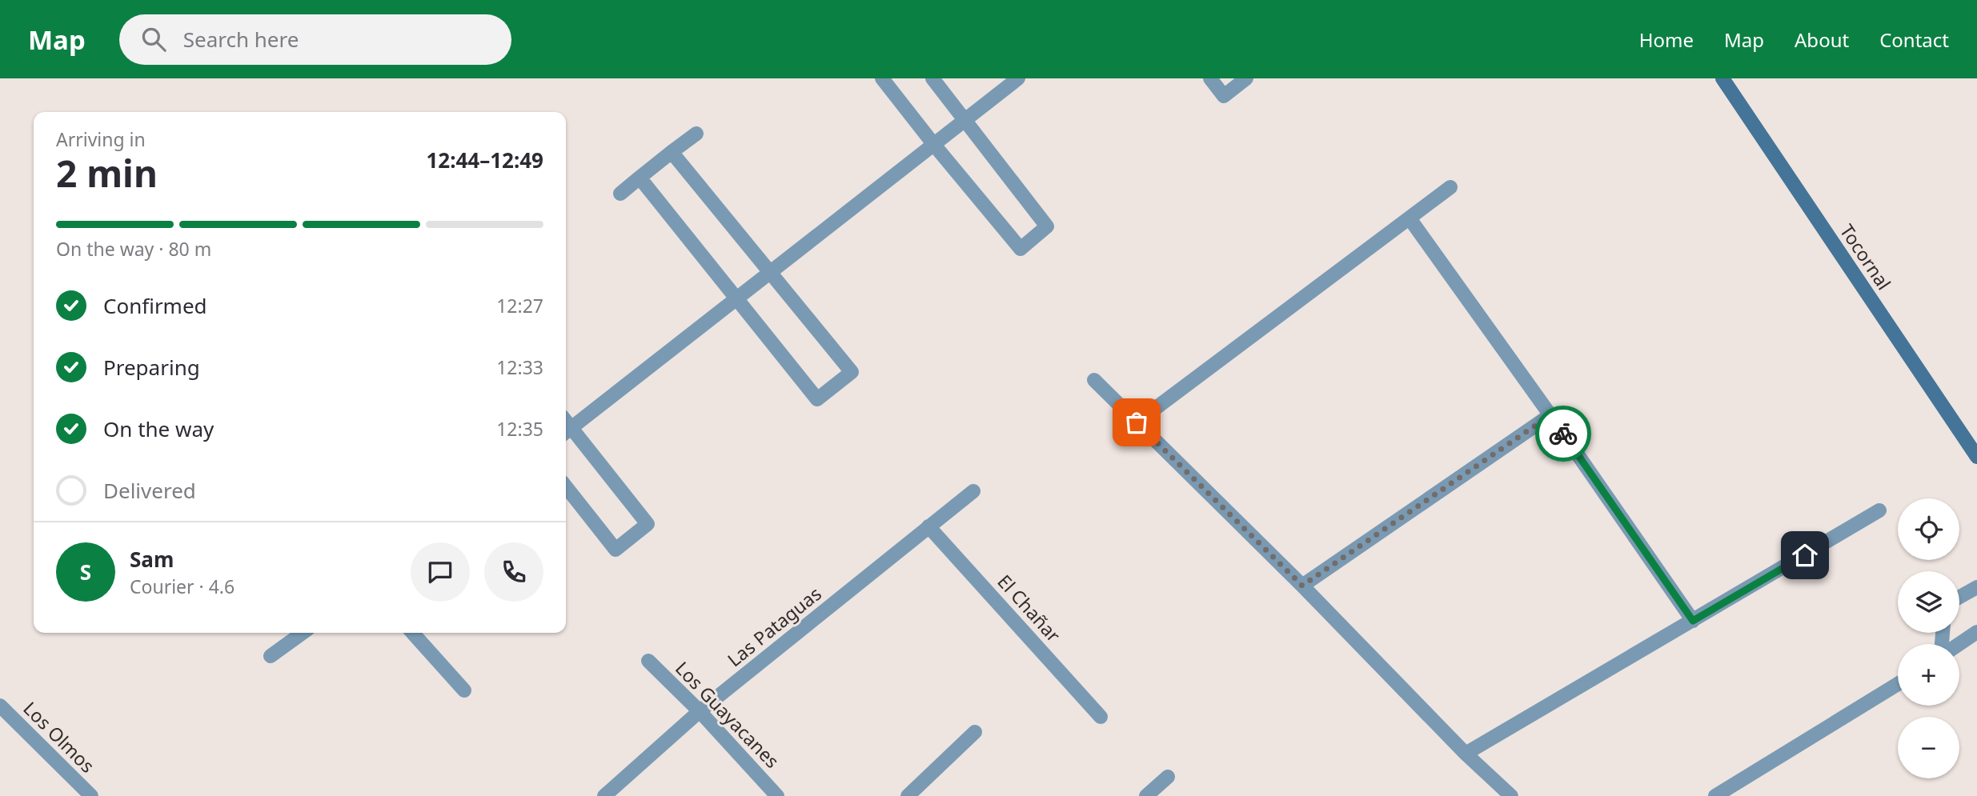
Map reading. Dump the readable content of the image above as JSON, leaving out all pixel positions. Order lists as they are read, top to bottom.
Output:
{
  "streets": {
    "main road": ["Tocornal"],
    "street": [
      "El Chañar",
      "Las Pataguas",
      "Los Guayacanes",
      "Los Olmos"
    ]
  },
  "crossings": [
    ["El Chañar", "Las Pataguas"],
    ["Las Pataguas", "Los Guayacanes"]
  ],
  "page": {
    "header": "Map",
    "search": "Search here",
    "nav": [
      "Home",
      "Map",
      "About",
      "Contact"
    ],
    "heading": ["2 min", "Arriving in", "12:44–12:49"],
    "panel": ["Sam", "Courier · 4.6"],
    "bar": "On the way · 80 m",
    "list": [
      ["Confirmed", "12:27"],
      ["Preparing", "12:33"],
      ["On the way", "12:35"],
      "Delivered"
    ],
    "map_buttons": ["+", "−"],
    "round": "S"
  }
}
